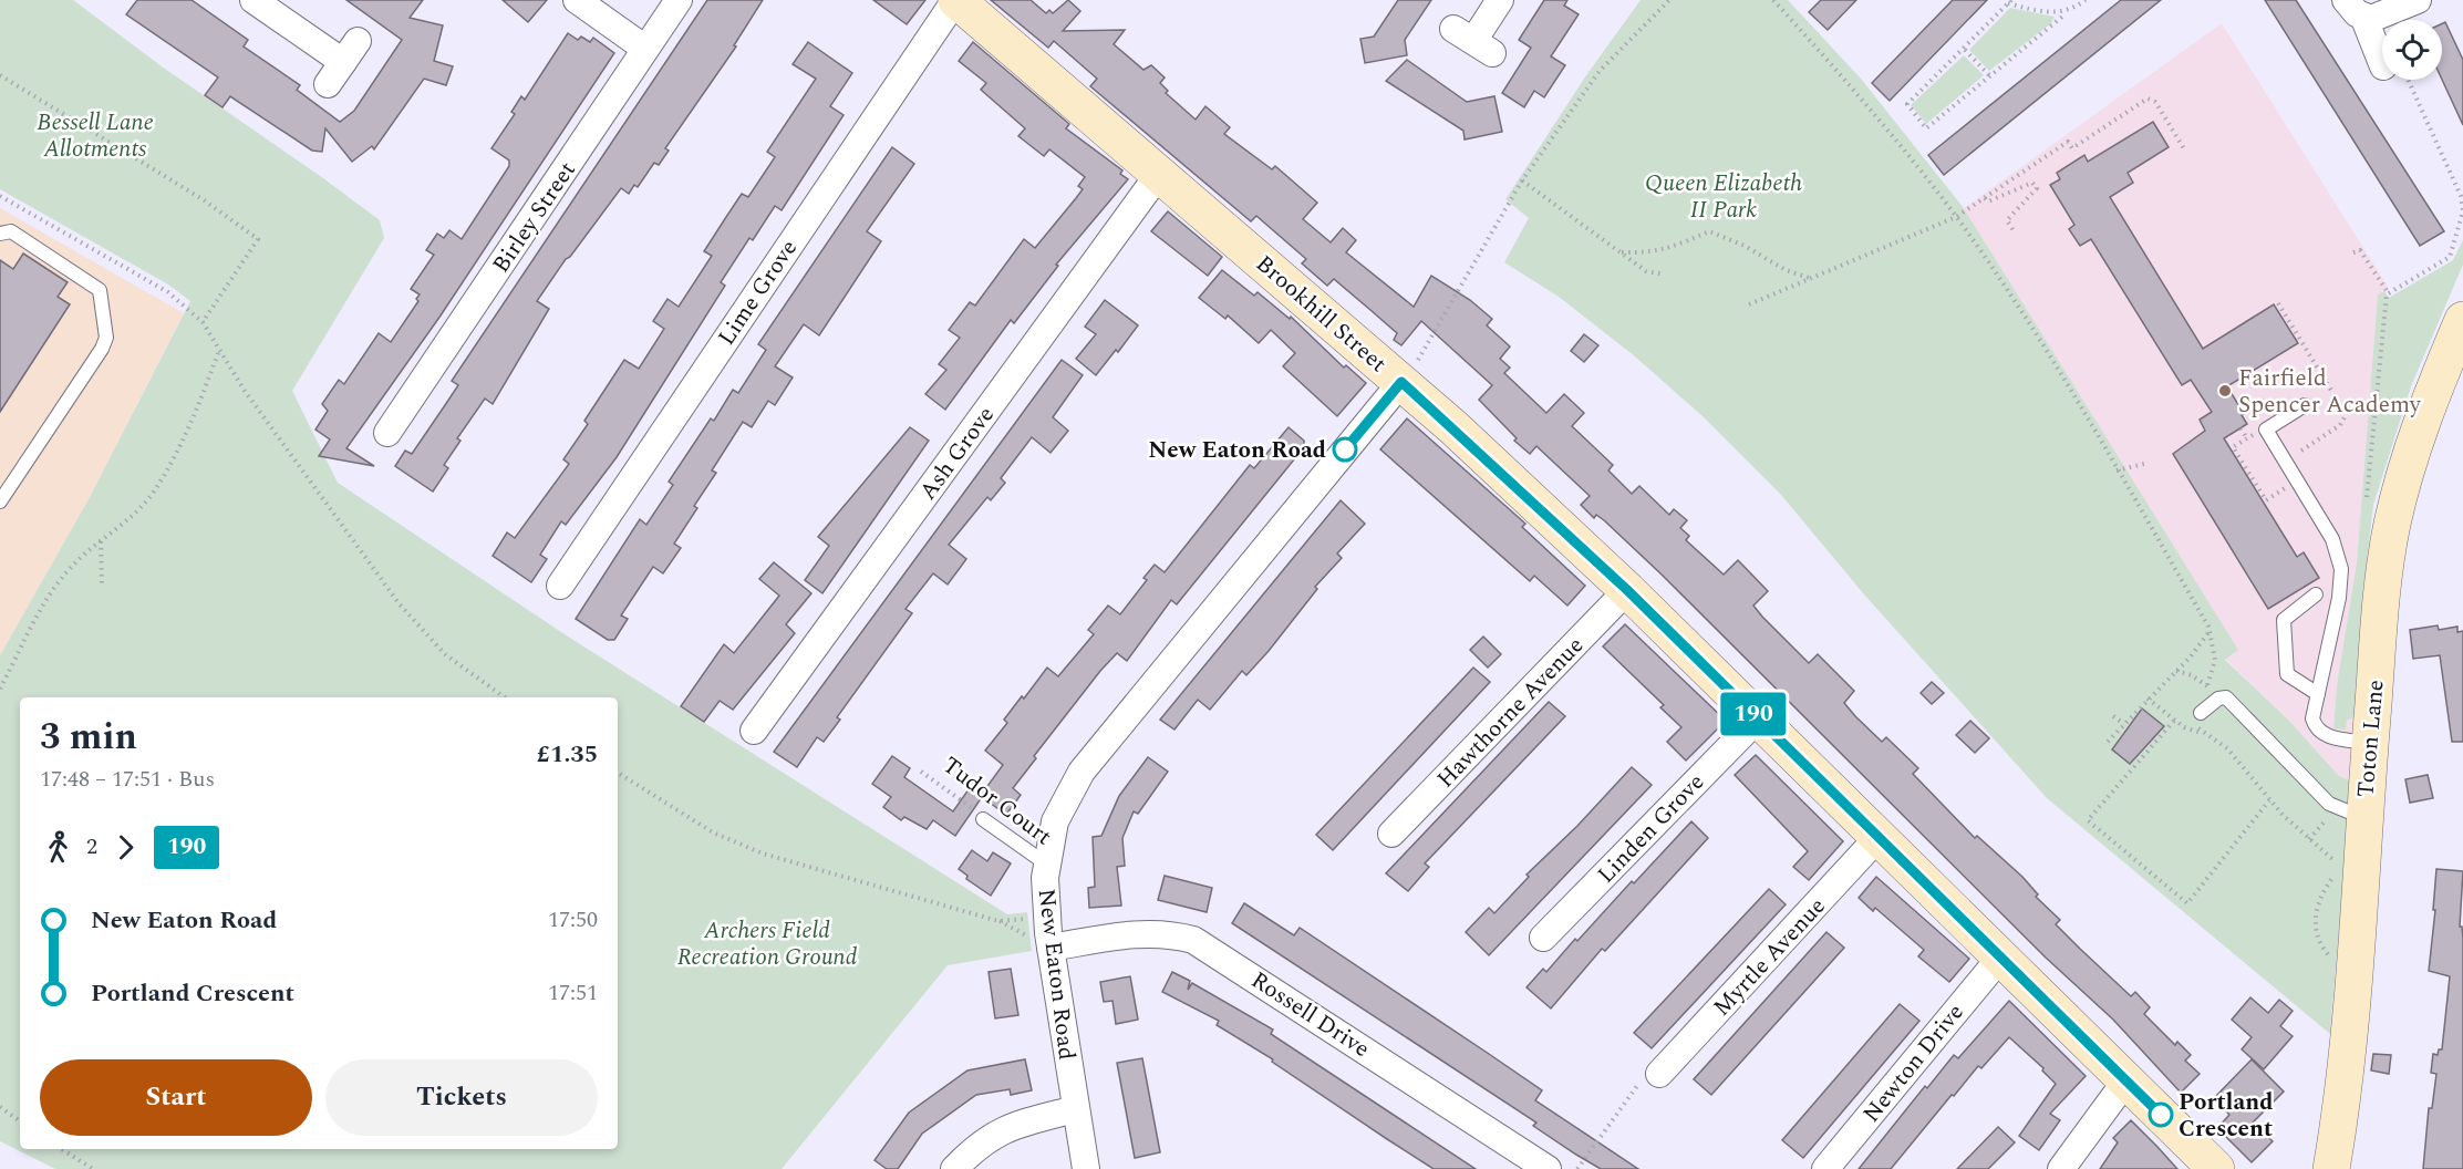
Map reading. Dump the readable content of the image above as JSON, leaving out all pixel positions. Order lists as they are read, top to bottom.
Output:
{
  "streets": {
    "street": [
      "Birley Street",
      "Lime Grove",
      "Brookhill Street",
      "Ash Grove",
      "Hawthorne Avenue",
      "Toton Lane",
      "Linden Grove",
      "Myrtle Avenue",
      "New Eaton Road",
      "Rossell Drive",
      "Newton Drive"
    ],
    "lane": ["Tudor Court"]
  },
  "crossings": [
    ["Lime Grove", "Brookhill Street"],
    ["Brookhill Street", "Ash Grove"],
    ["Brookhill Street", "Hawthorne Avenue"],
    ["Brookhill Street", "Linden Grove"],
    ["Brookhill Street", "Myrtle Avenue"],
    ["Brookhill Street", "New Eaton Road"],
    ["Brookhill Street", "Newton Drive"],
    ["Tudor Court", "New Eaton Road"],
    ["New Eaton Road", "Rossell Drive"]
  ],
  "parks": ["Bessell Lane Allotments", "Queen Elizabeth II Park", "Archers Field Recreation Ground"],
  "places": ["Fairfield Spencer Academy", "New Eaton Road", "Portland Crescent"],
  "lines": ["bus line 190"],
  "page": {
    "on_map": "190",
    "heading": ["3 min", "17:48 – 17:51 · Bus", "£1.35"],
    "legs": ["2", "190"],
    "list": [
      {
        "name": "New Eaton Road",
        "value": "17:50"
      },
      {
        "name": "Portland Crescent",
        "value": "17:51"
      }
    ],
    "buttons": ["Start", "Tickets"]
  }
}
